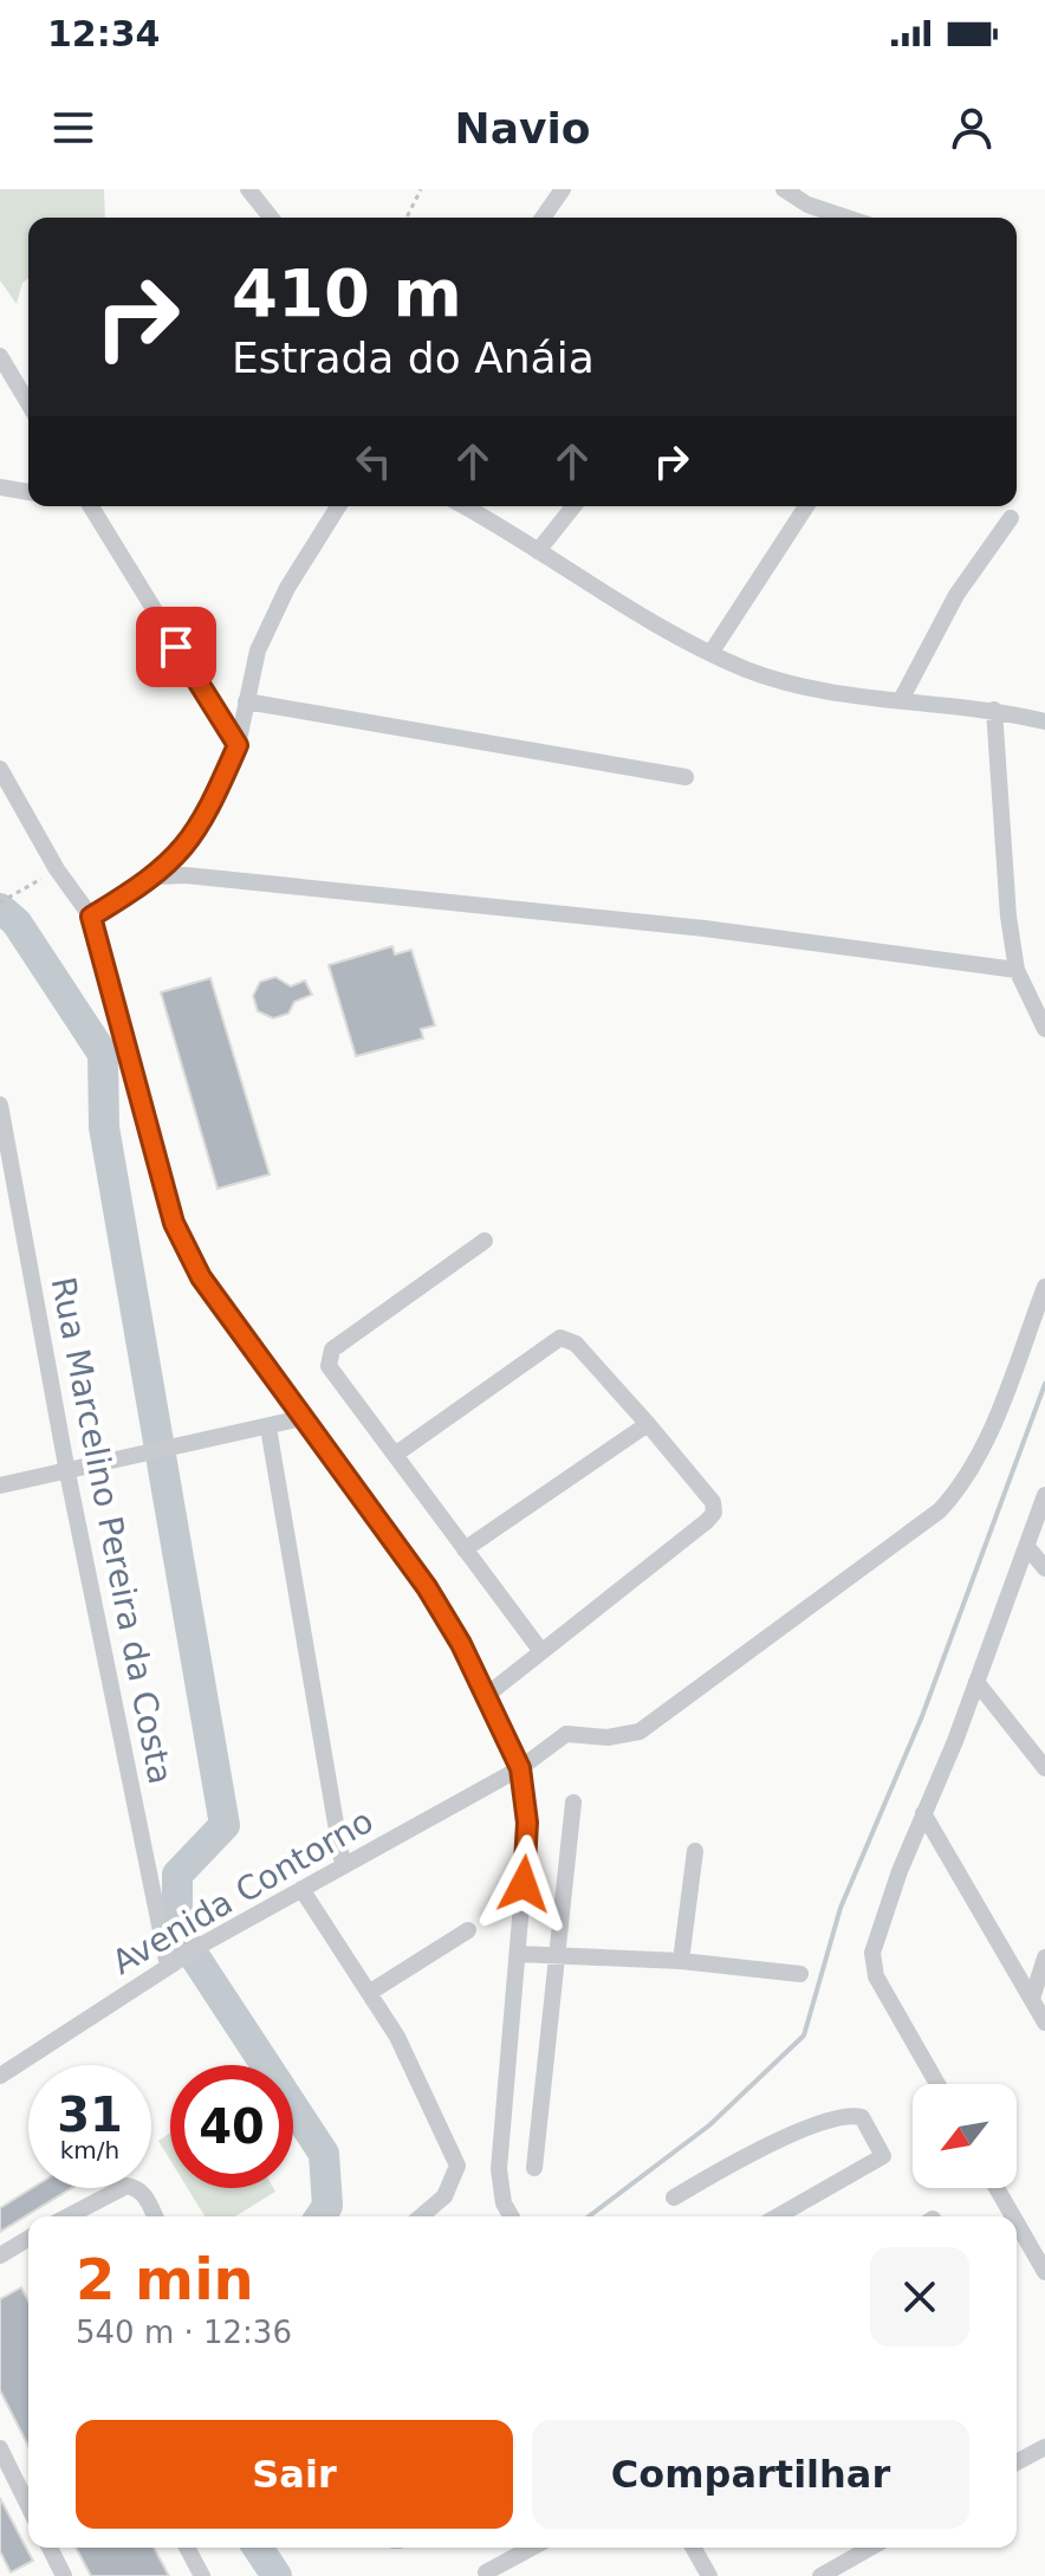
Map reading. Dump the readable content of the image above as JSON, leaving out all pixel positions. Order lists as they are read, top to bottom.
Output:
{
  "streets": {
    "street": ["Rua Marcelino Pereira da Costa", "Avenida Contorno"]
  },
  "crossings": [
    ["Rua Marcelino Pereira da Costa", "Avenida Contorno"]
  ],
  "north": "bottom left",
  "page": {
    "status": "12:34",
    "header": "Navio",
    "turn": ["410 m", "Estrada do Anáia"],
    "speed": "31 km/h",
    "limit": "40",
    "heading": ["2 min", "540 m · 12:36"],
    "buttons": ["Sair", "Compartilhar"]
  }
}
